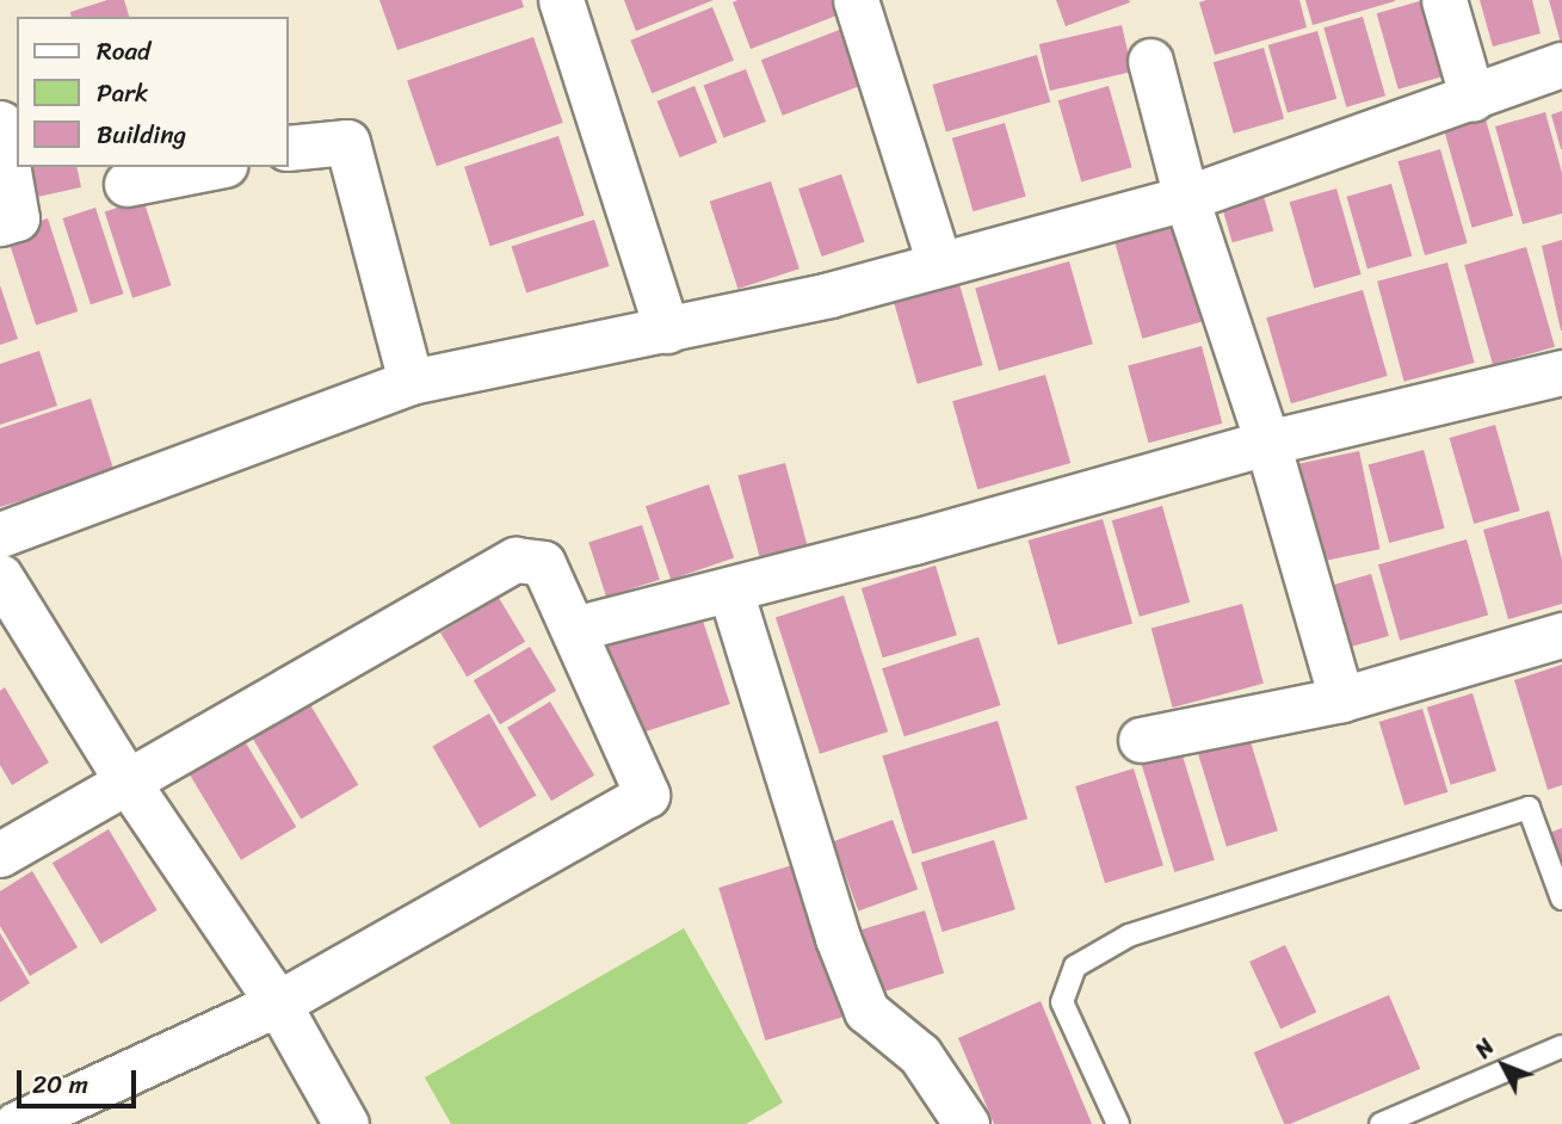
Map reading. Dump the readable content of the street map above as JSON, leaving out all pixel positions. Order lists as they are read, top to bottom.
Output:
{
  "legend": ["Road", "Park", "Building"],
  "scale_bar": "20 m",
  "north": "top left"
}
